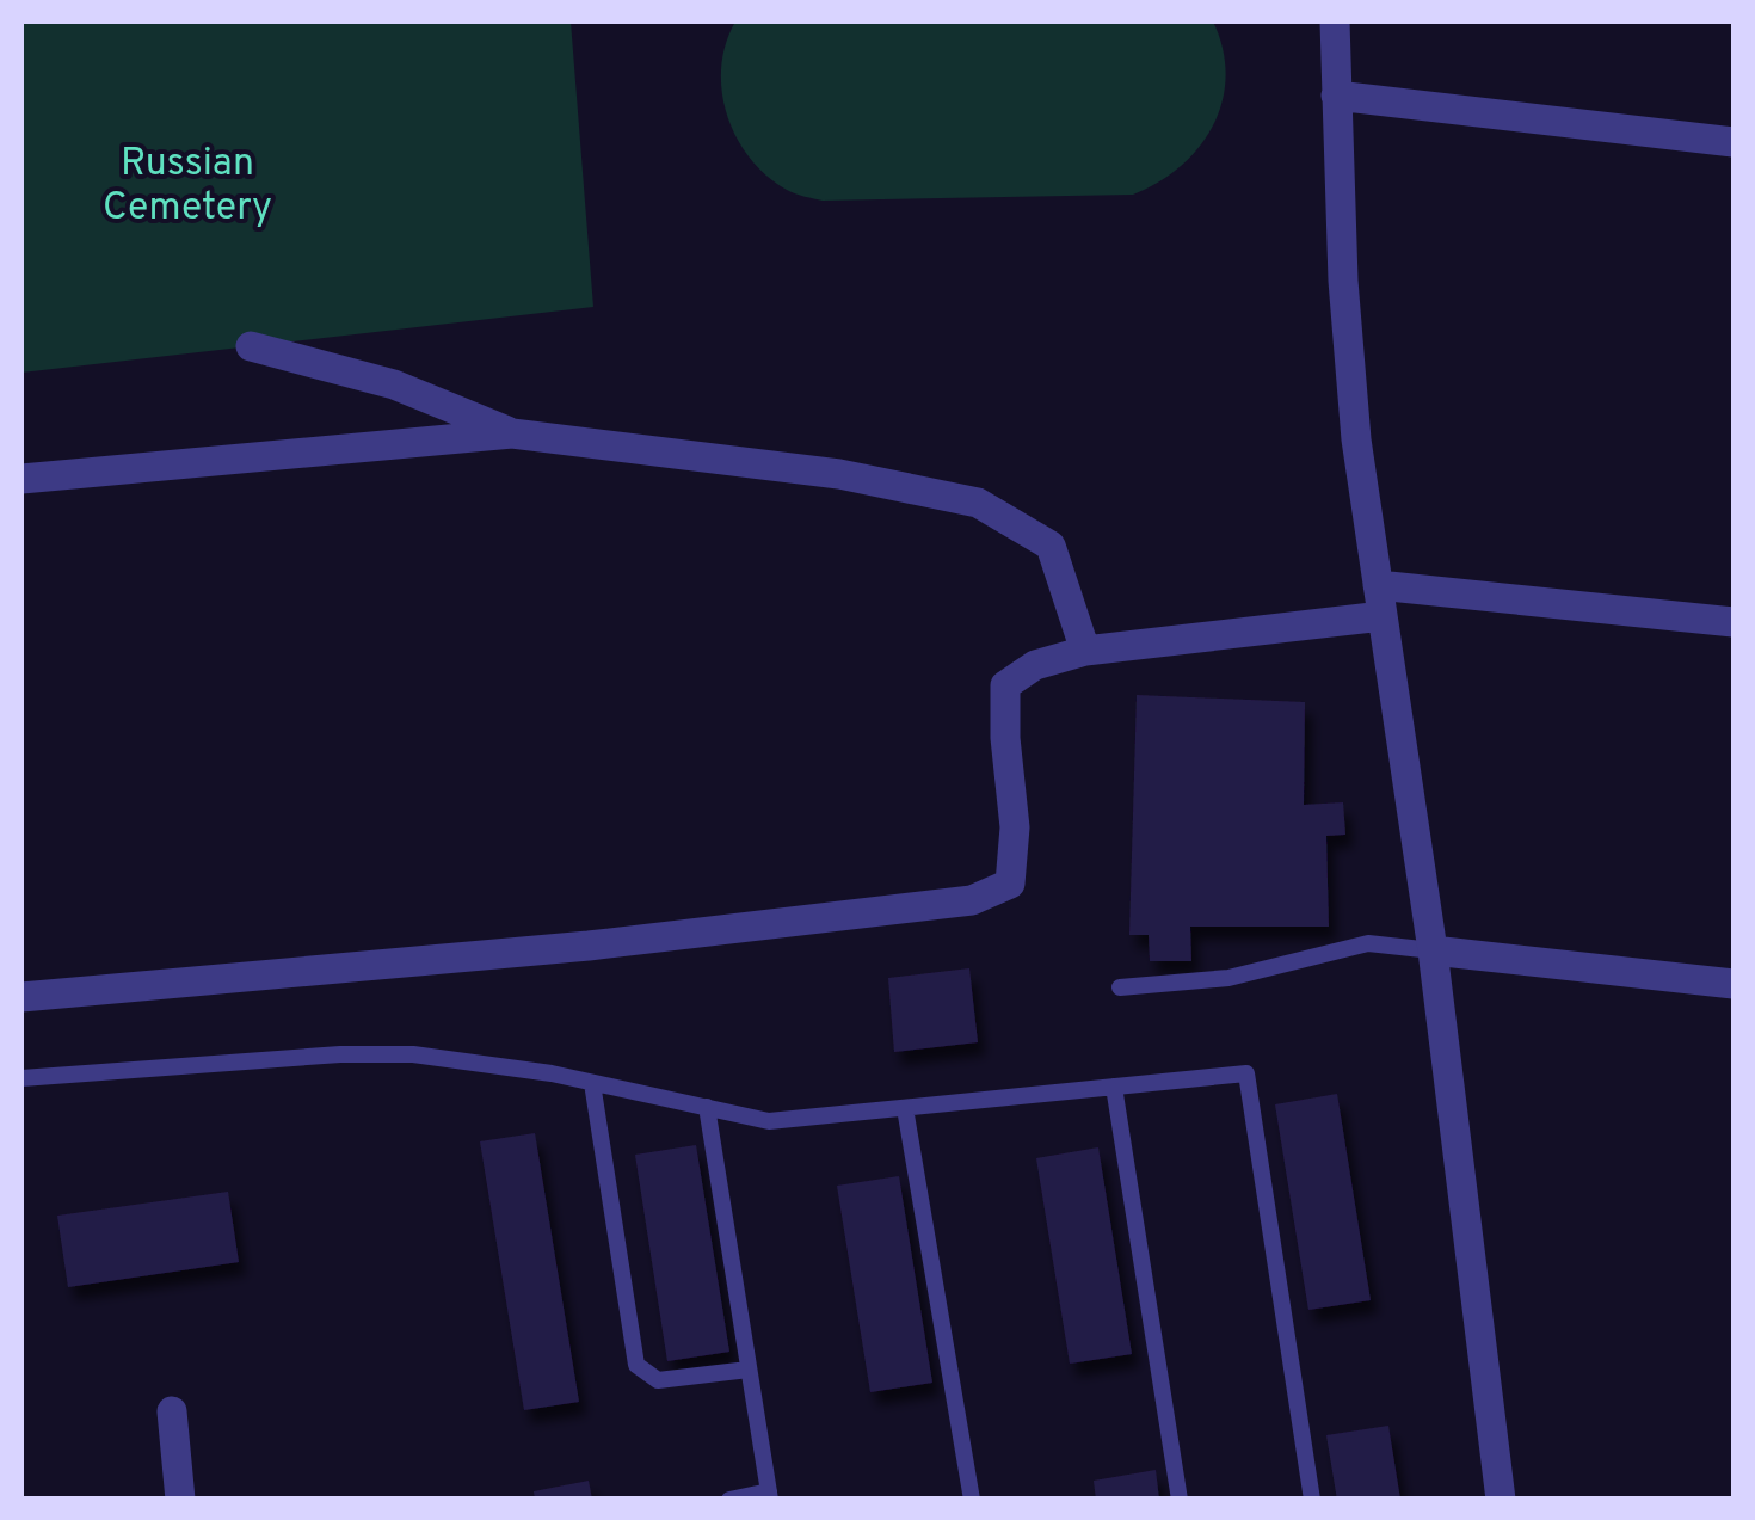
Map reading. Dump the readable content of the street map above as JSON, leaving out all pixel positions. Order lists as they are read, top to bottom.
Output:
{
  "parks": ["Russian Cemetery"]
}
